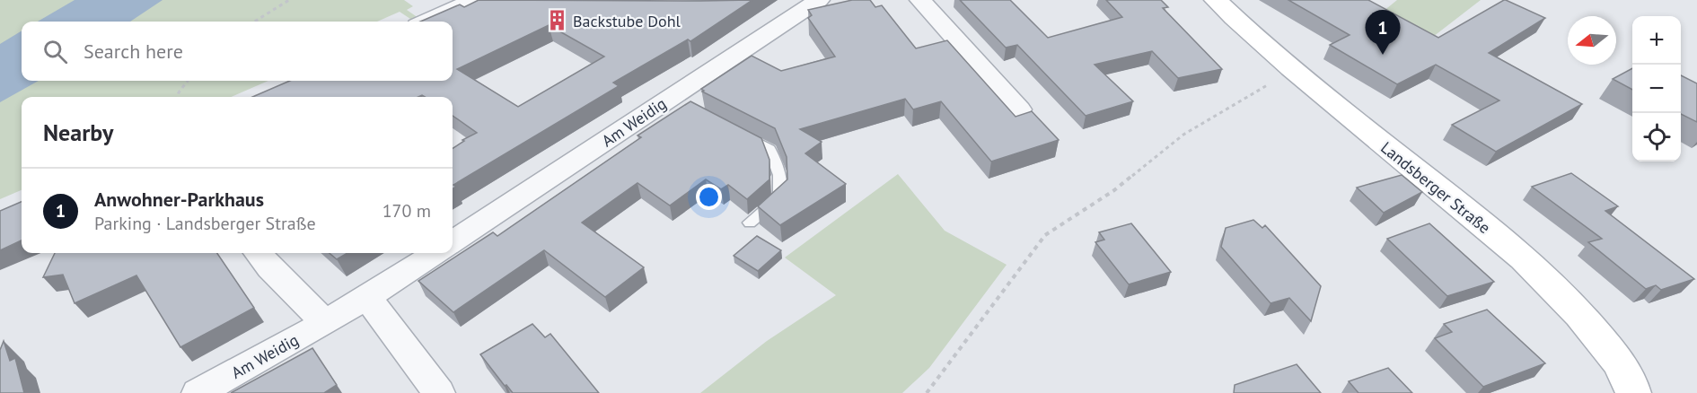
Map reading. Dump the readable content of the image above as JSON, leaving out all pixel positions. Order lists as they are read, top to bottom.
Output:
{
  "streets": {
    "main road": ["Landsberger Straße"],
    "street": ["Am Weidig"]
  },
  "places": {
    "building": ["Backstube Dohl"]
  },
  "north": "left",
  "page": {
    "pins": "1",
    "map_buttons": ["+", "−"],
    "search": "Search here",
    "heading": "Nearby",
    "list": [
      {
        "mark": "1",
        "name": "Anwohner-Parkhaus",
        "note": "Parking · Landsberger Straße",
        "value": "170 m"
      }
    ]
  }
}
